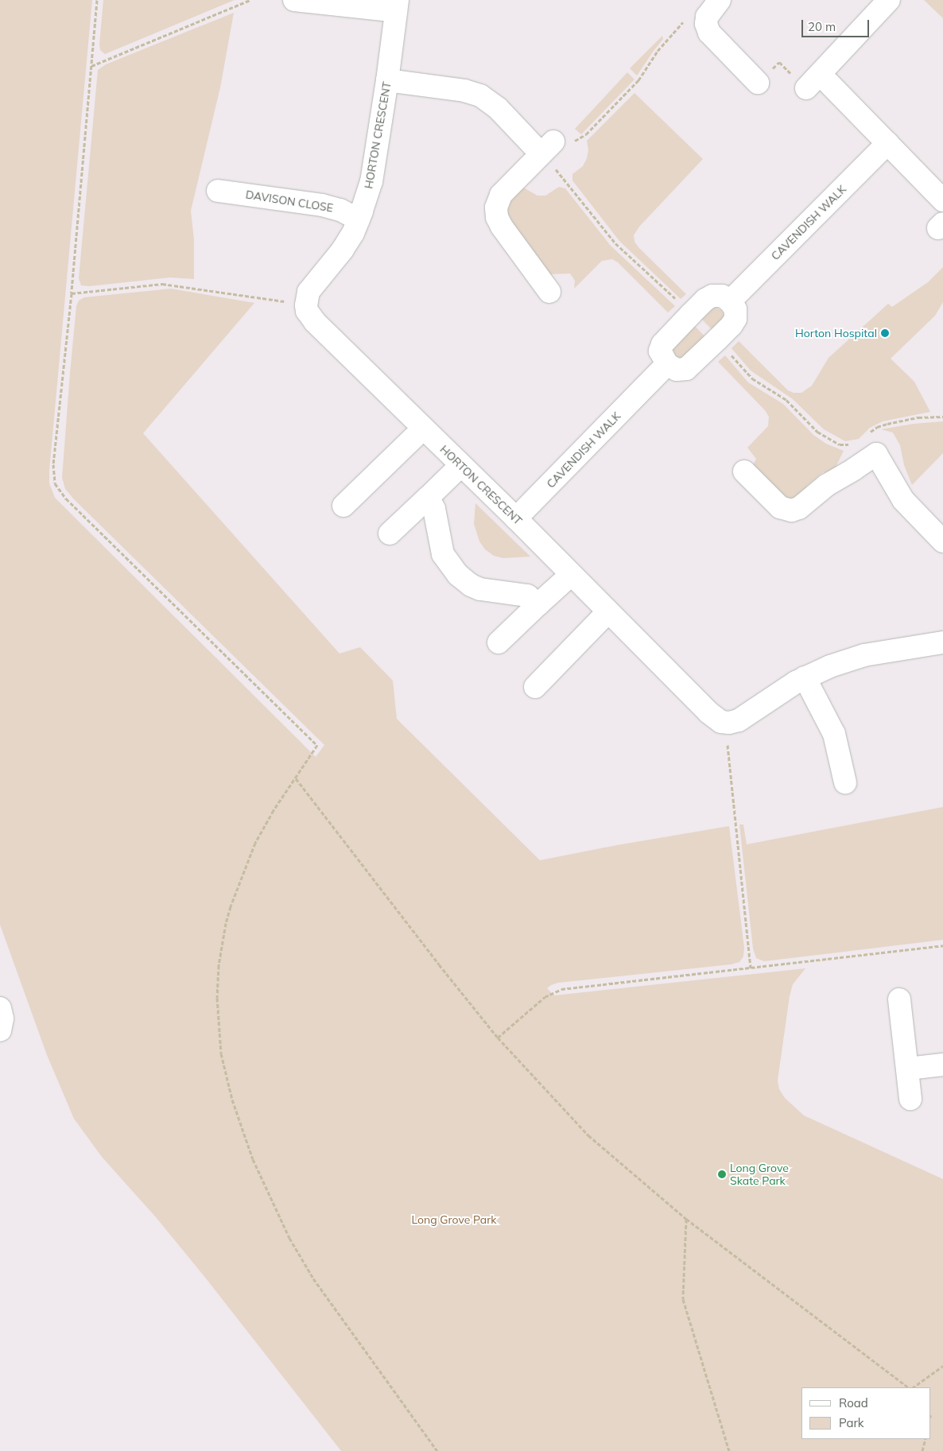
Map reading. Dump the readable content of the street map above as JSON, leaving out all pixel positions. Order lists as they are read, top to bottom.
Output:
{
  "streets": {
    "street": ["HORTON CRESCENT", "DAVISON CLOSE", "CAVENDISH WALK"]
  },
  "crossings": [
    ["HORTON CRESCENT", "DAVISON CLOSE"],
    ["HORTON CRESCENT", "CAVENDISH WALK"]
  ],
  "parks": ["Long Grove Park"],
  "places": ["Horton Hospital", "Long Grove Skate Park"],
  "legend": ["Road", "Park"],
  "scale_bar": "20 m"
}
